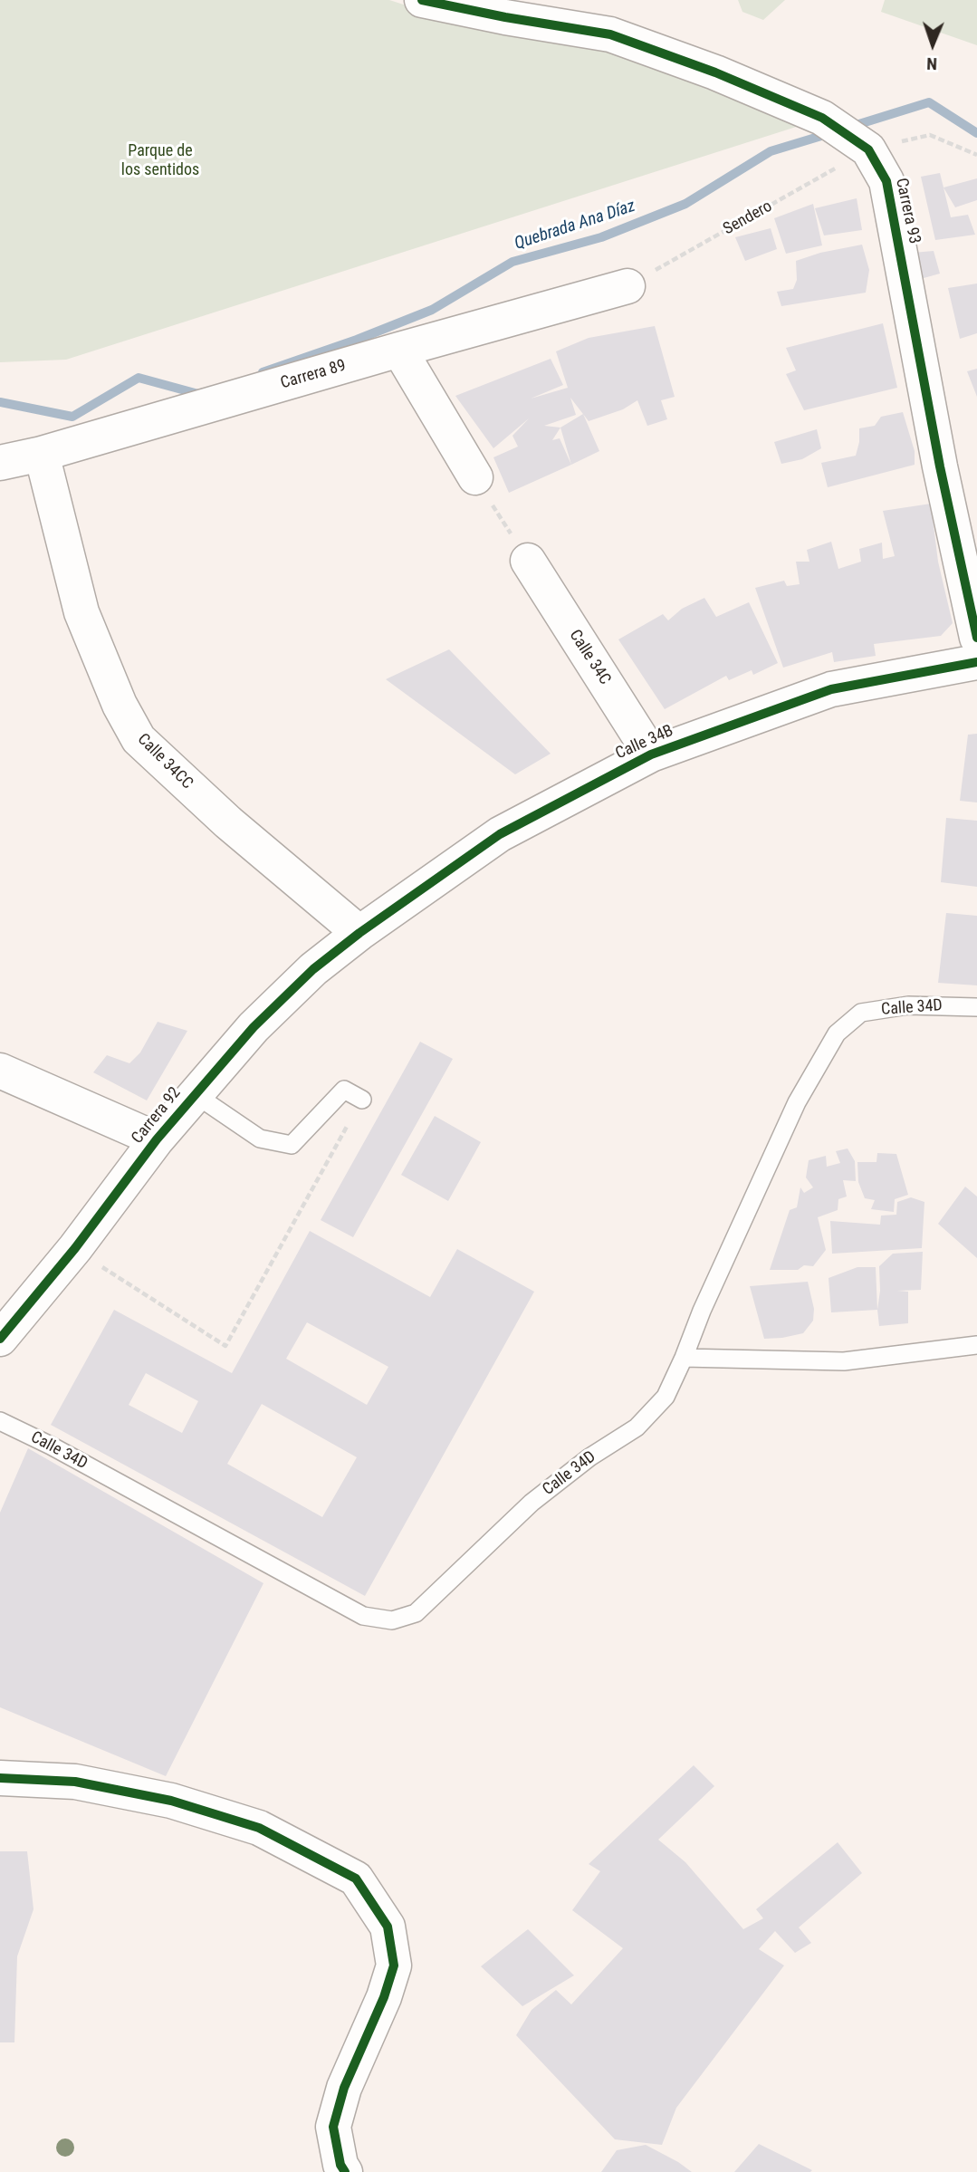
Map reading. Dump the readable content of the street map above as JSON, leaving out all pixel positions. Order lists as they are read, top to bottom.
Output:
{
  "streets": {
    "street": [
      "Carrera 93",
      "Carrera 89",
      "Calle 34C",
      "Calle 34B",
      "Calle 34CC",
      "Carrera 92"
    ],
    "lane": ["Calle 34D"],
    "path": ["Sendero"]
  },
  "crossings": [
    ["Carrera 93", "Sendero"],
    ["Sendero", "Carrera 89"],
    ["Carrera 89", "Calle 34CC"],
    ["Calle 34C", "Calle 34B"],
    ["Calle 34B", "Calle 34CC"],
    ["Calle 34B", "Carrera 92"],
    ["Calle 34CC", "Carrera 92"]
  ],
  "water": ["Quebrada Ana Díaz"],
  "parks": ["Parque de los sentidos"],
  "north": "bottom"
}
